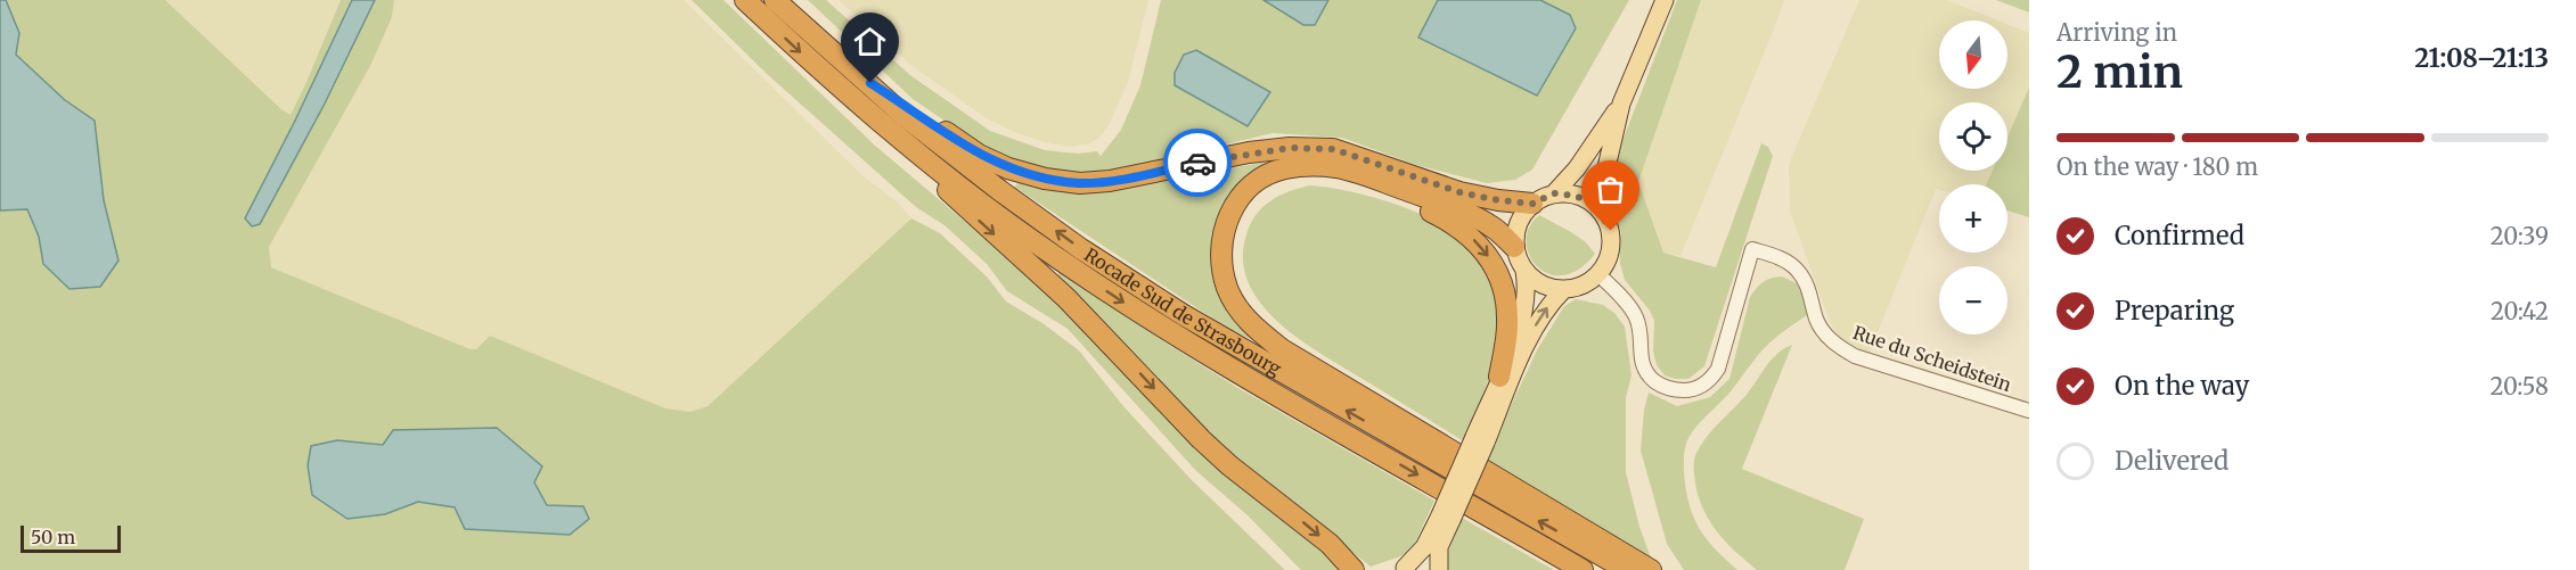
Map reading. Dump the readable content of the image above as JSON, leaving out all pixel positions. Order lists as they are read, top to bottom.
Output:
{
  "streets": {
    "highway": ["Rocade Sud de Strasbourg"],
    "street": ["Rue du Scheidstein"]
  },
  "scale_bar": "50 m",
  "north": "bottom",
  "page": {
    "heading": ["2 min", "Arriving in", "21:08–21:13"],
    "map_buttons": ["+", "−"],
    "bar": "On the way · 180 m",
    "list": [
      ["Confirmed", "20:39"],
      ["Preparing", "20:42"],
      ["On the way", "20:58"],
      "Delivered"
    ],
    "scale": "50 m"
  }
}
